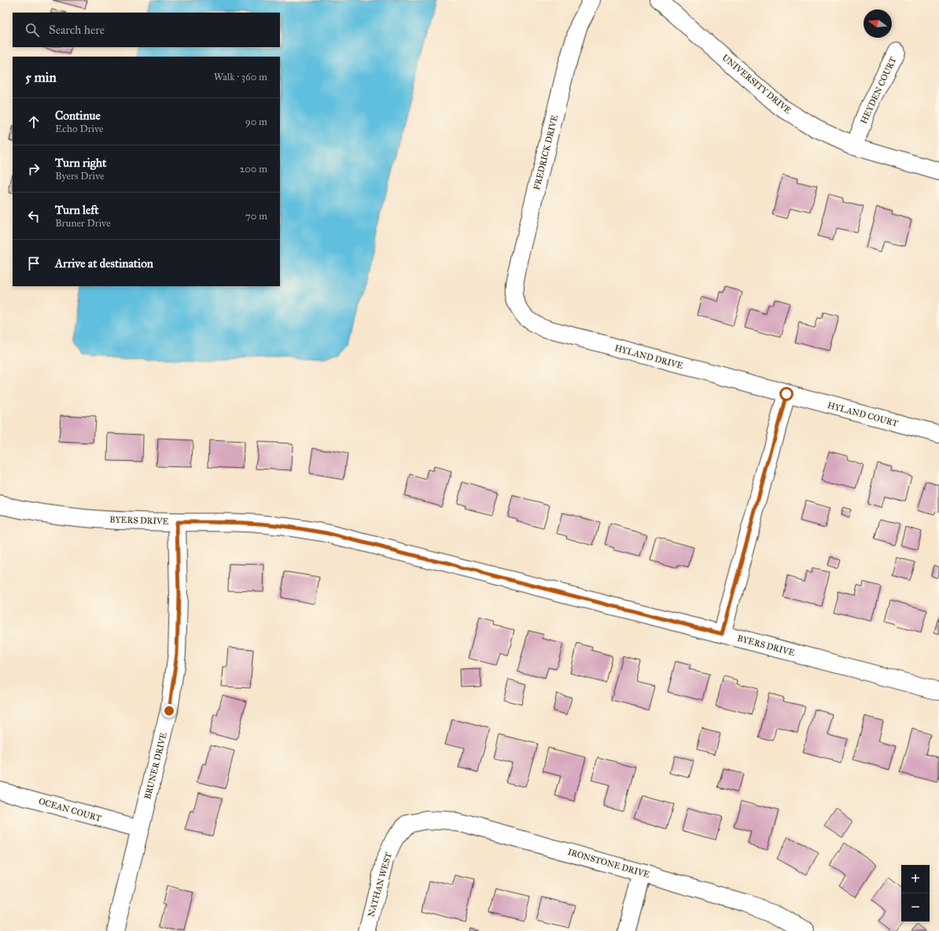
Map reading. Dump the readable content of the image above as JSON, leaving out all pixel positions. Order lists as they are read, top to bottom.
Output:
{
  "streets": {
    "street": [
      "UNIVERSITY DRIVE",
      "HEYDEN COURT",
      "FREDRICK DRIVE",
      "HYLAND DRIVE",
      "HYLAND COURT",
      "BYERS DRIVE",
      "BRUNER DRIVE",
      "OCEAN COURT",
      "IRONSTONE DRIVE",
      "NATHAN WEST"
    ]
  },
  "crossings": [
    ["UNIVERSITY DRIVE", "HEYDEN COURT"],
    ["FREDRICK DRIVE", "HYLAND DRIVE"],
    ["HYLAND DRIVE", "HYLAND COURT"],
    ["BYERS DRIVE", "BRUNER DRIVE"],
    ["BRUNER DRIVE", "OCEAN COURT"],
    ["IRONSTONE DRIVE", "NATHAN WEST"]
  ],
  "north": "left",
  "page": {
    "search": "Search here",
    "heading": ["5 min", "Walk · 360 m"],
    "list": [
      ["Continue", "Echo Drive", "90 m"],
      ["Turn right", "Byers Drive", "200 m"],
      ["Turn left", "Bruner Drive", "70 m"],
      "Arrive at destination"
    ],
    "map_buttons": ["+", "−"]
  }
}
